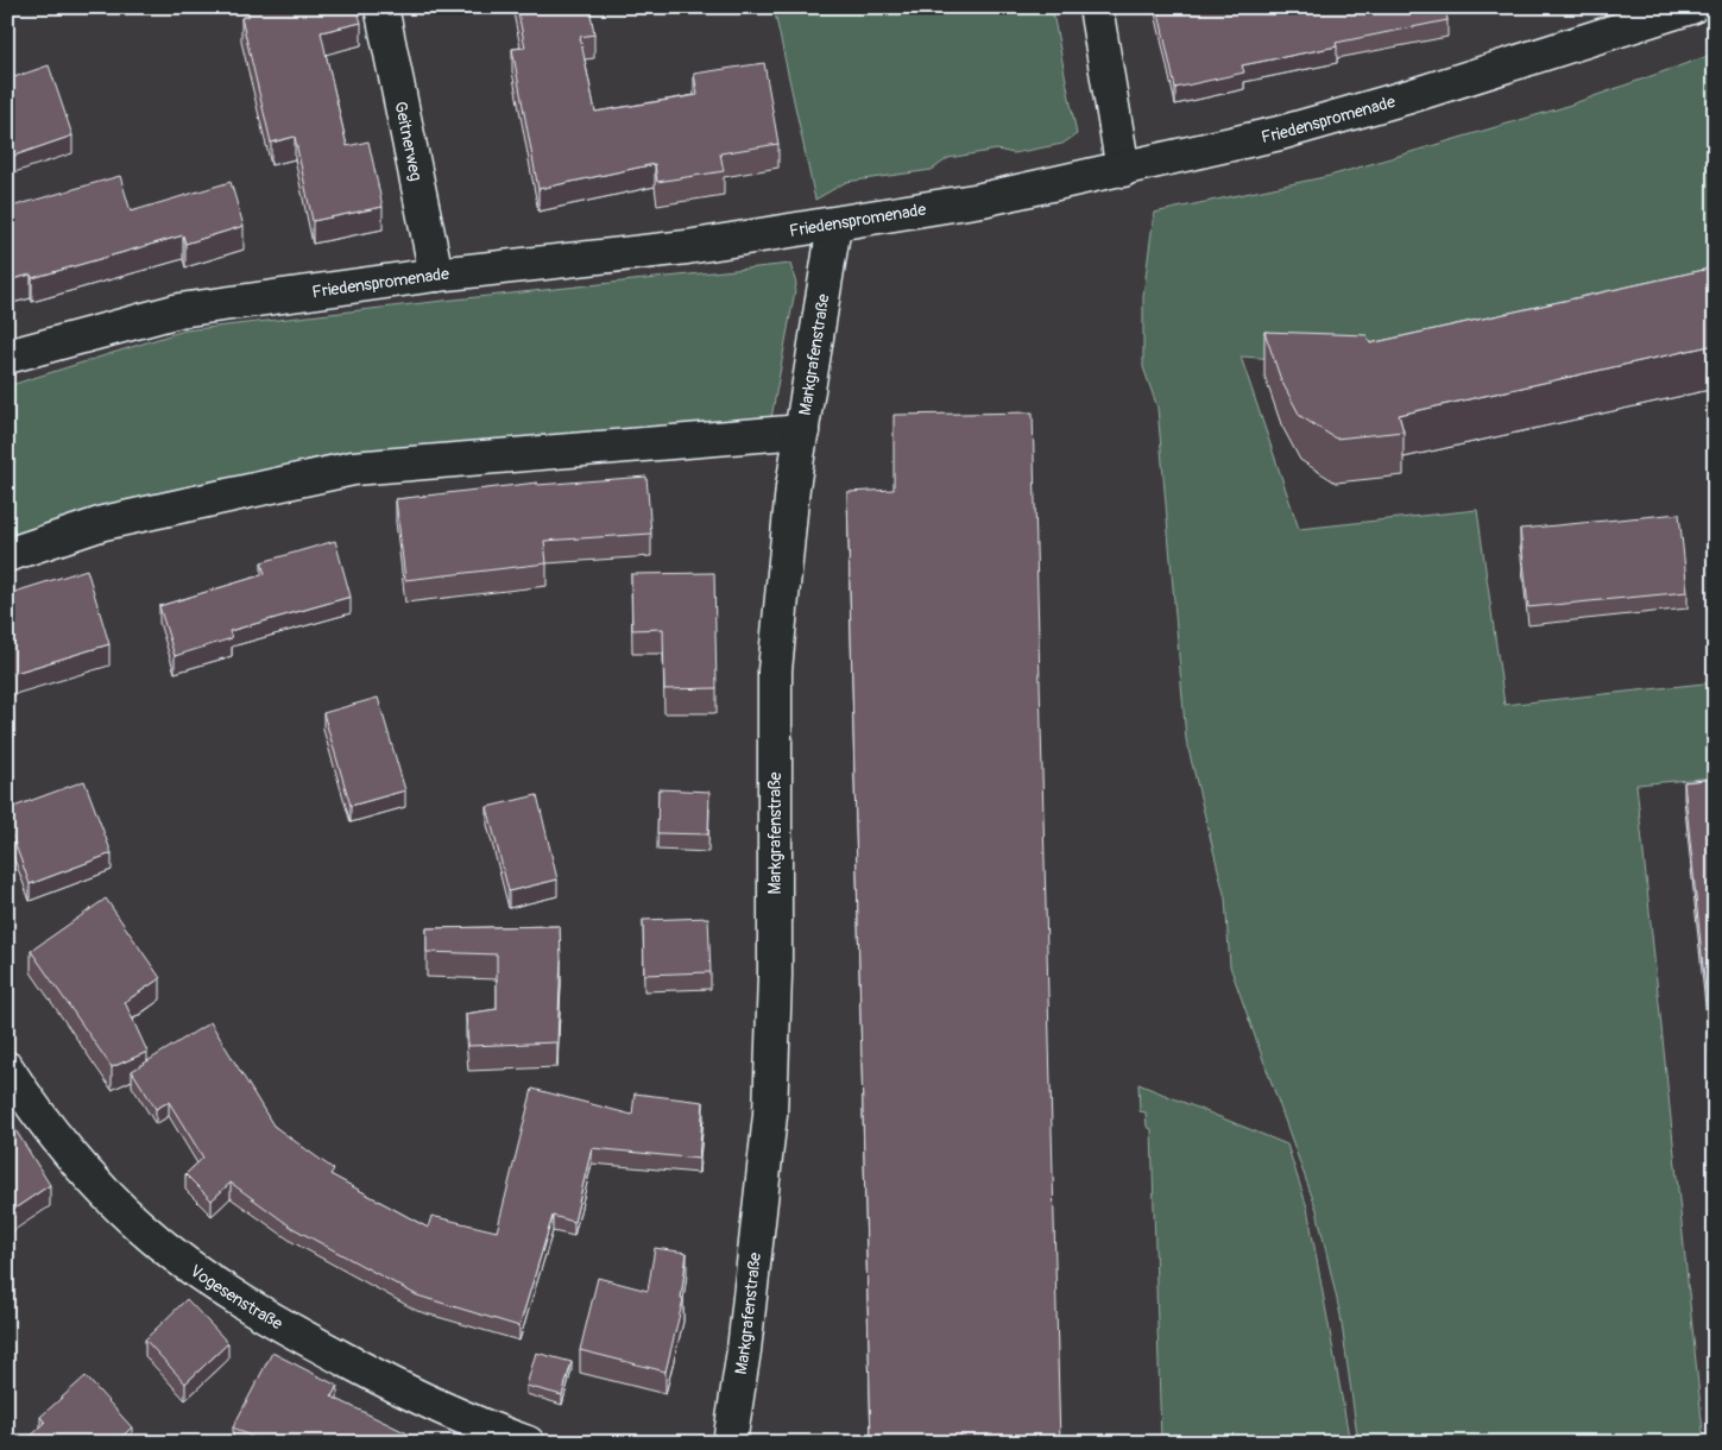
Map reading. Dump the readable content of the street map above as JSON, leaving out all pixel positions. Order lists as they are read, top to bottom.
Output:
{
  "streets": {
    "street": [
      "Friedenspromenade",
      "Geitnerweg",
      "Markgrafenstraße",
      "Vogesenstraße"
    ]
  },
  "crossings": [
    ["Friedenspromenade", "Geitnerweg"],
    ["Friedenspromenade", "Markgrafenstraße"]
  ]
}
